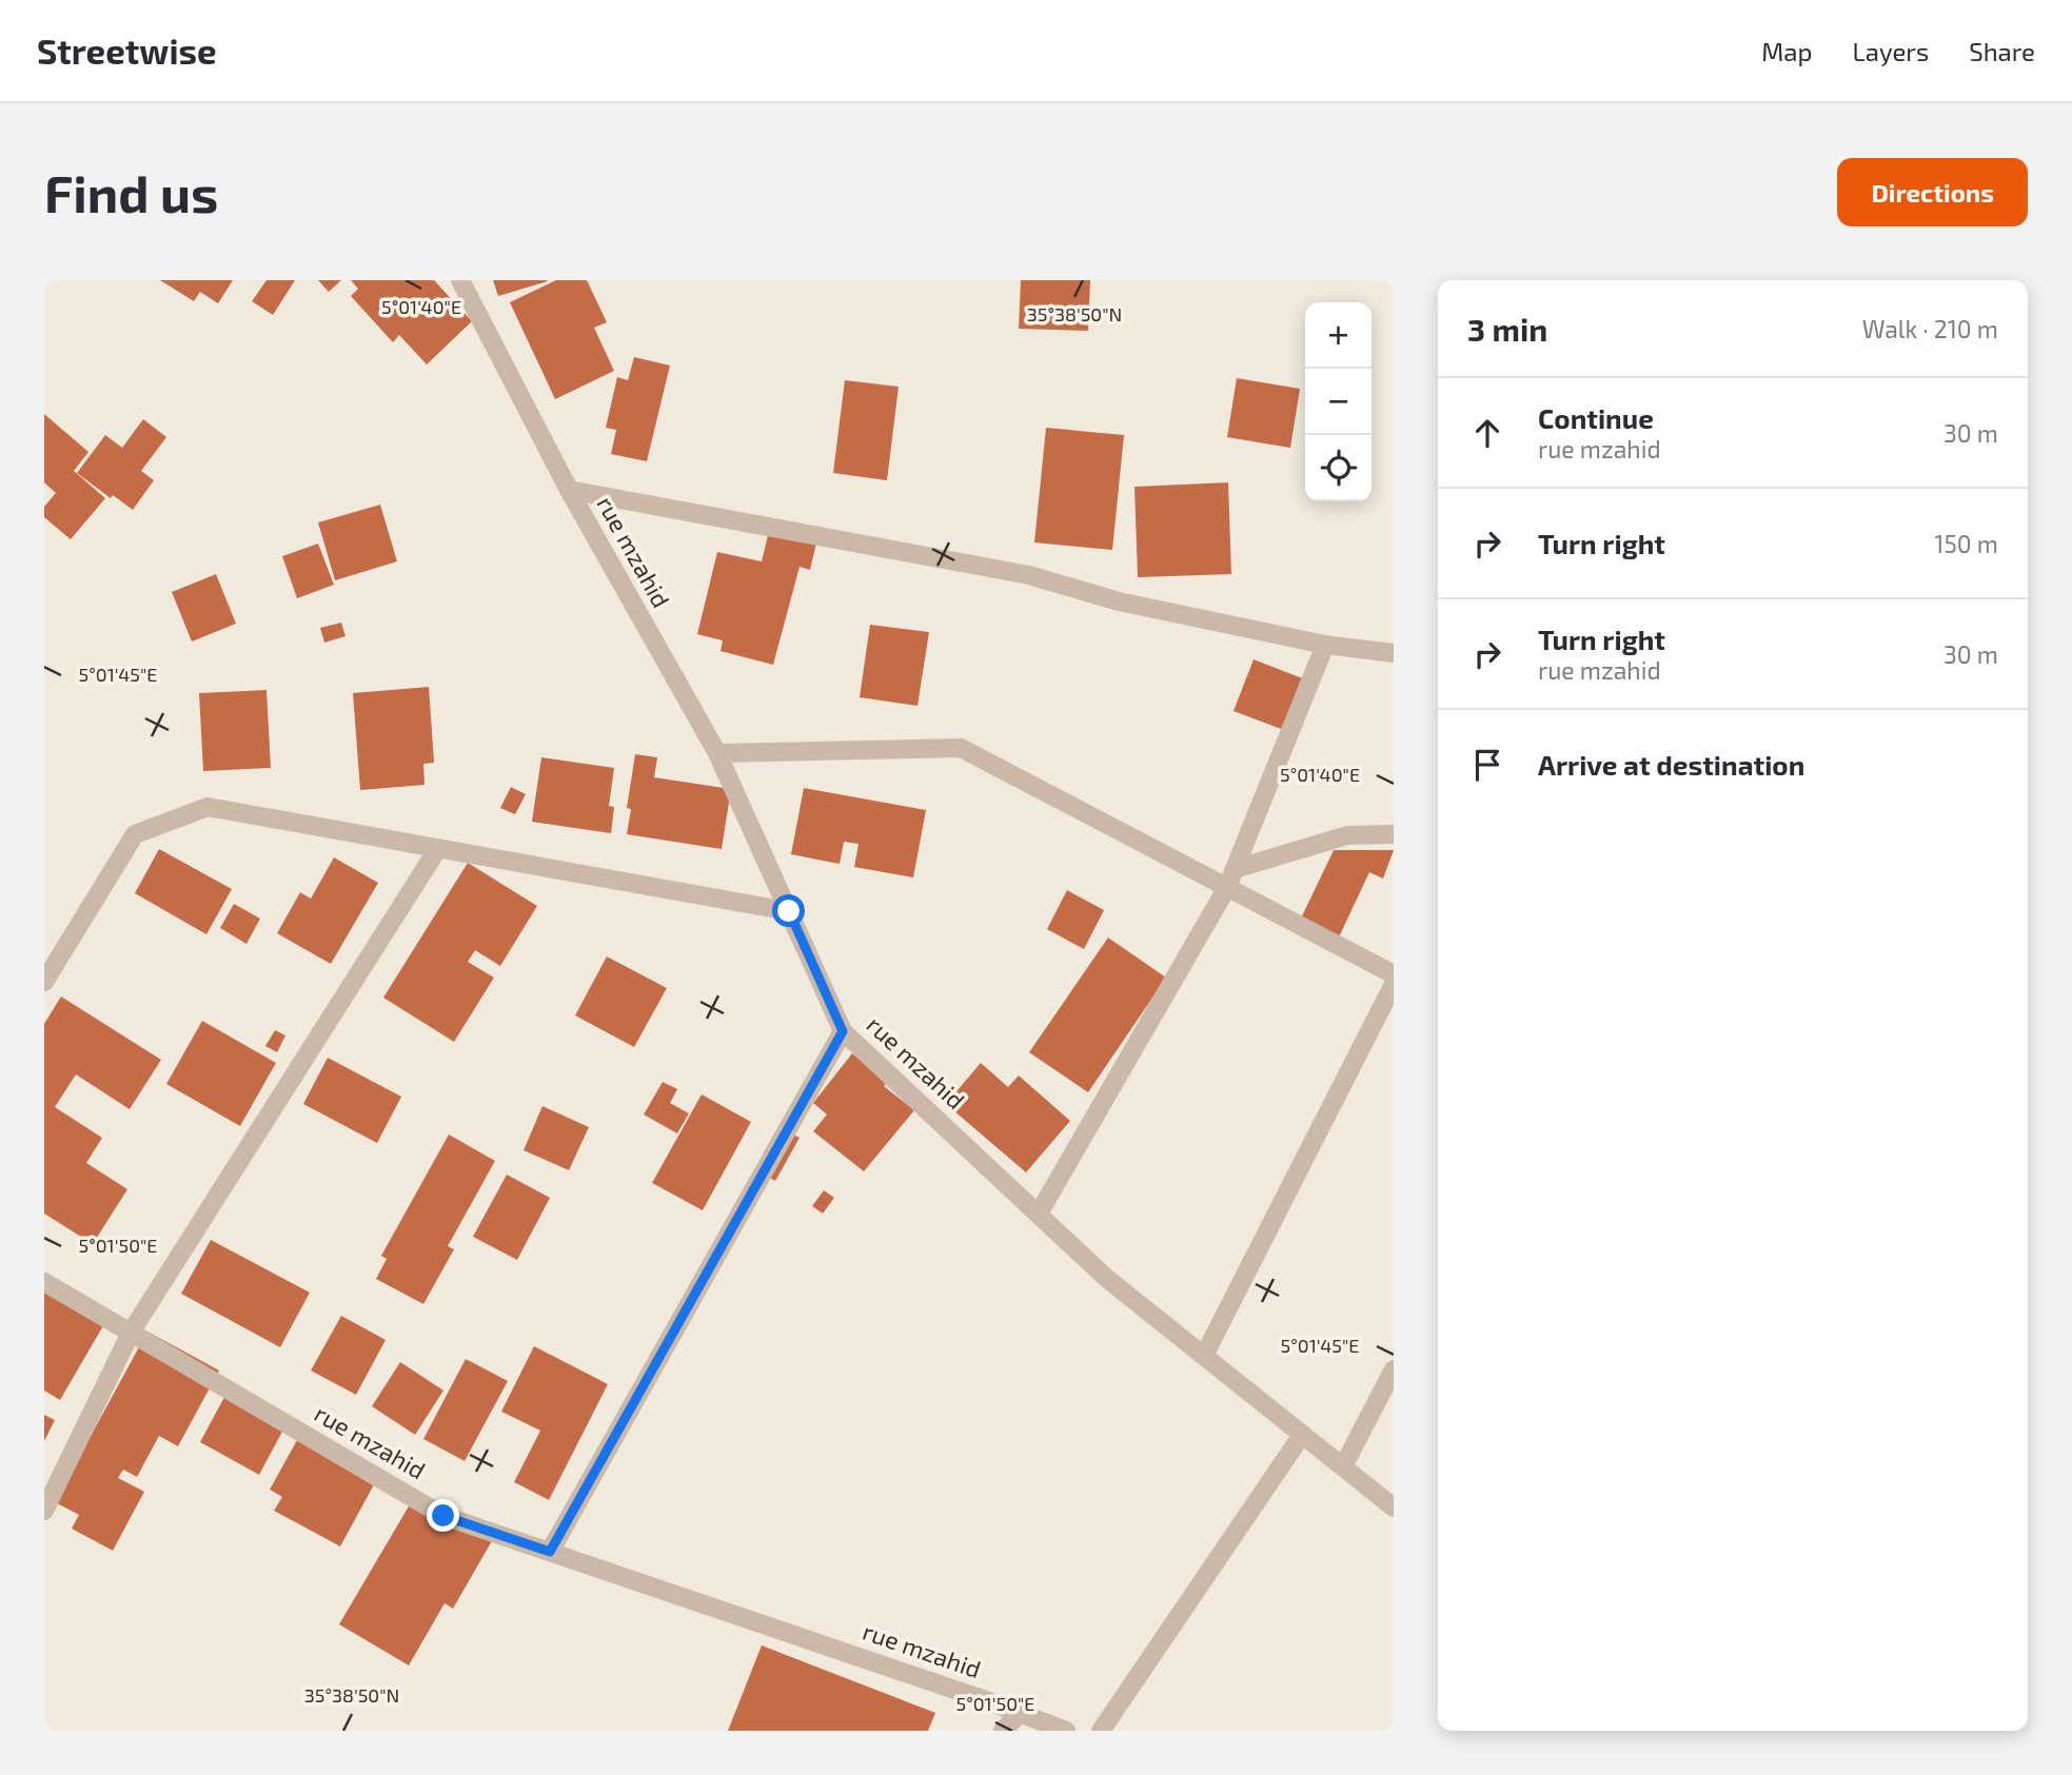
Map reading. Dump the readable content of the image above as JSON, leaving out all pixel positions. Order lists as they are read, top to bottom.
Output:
{
  "streets": {
    "street": ["rue mzahid"]
  },
  "page": {
    "header": "Streetwise",
    "nav": ["Map", "Layers", "Share"],
    "buttons": "Directions",
    "title": "Find us",
    "heading": ["3 min", "Walk · 210 m"],
    "map_buttons": ["+", "−"],
    "list": [
      ["Continue", "rue mzahid", "30 m"],
      ["Turn right", "150 m"],
      ["Turn right", "rue mzahid", "30 m"],
      "Arrive at destination"
    ]
  },
  "coordinates": [
    "5°01'40\"E",
    "35°38'50\"N",
    "5°01'45\"E",
    "5°01'50\"E"
  ]
}
